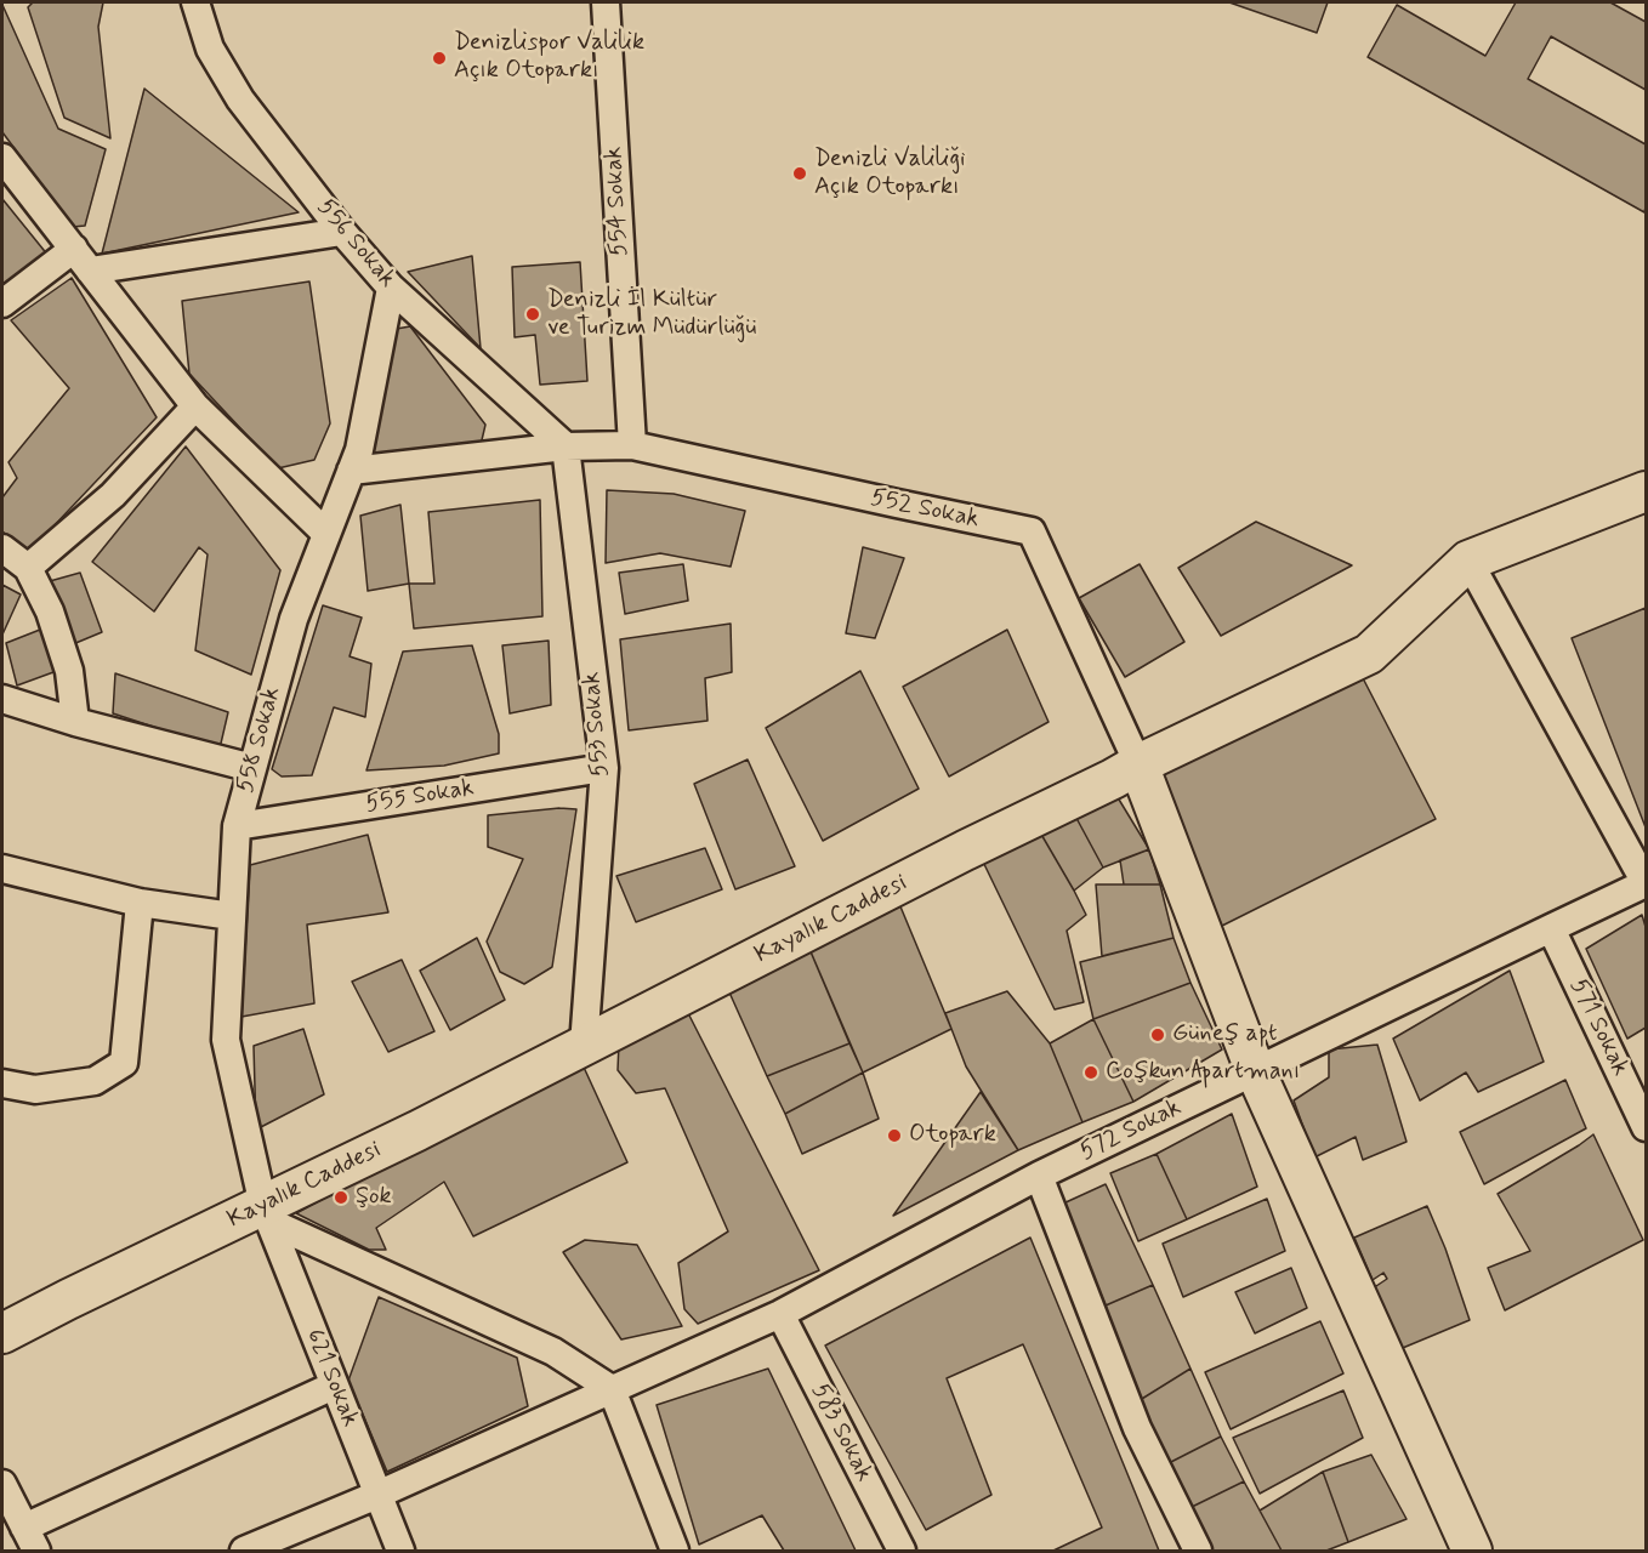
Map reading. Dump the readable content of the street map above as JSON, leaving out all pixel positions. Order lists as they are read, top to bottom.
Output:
{
  "streets": {
    "street": [
      "554 Sokak",
      "556 Sokak",
      "552 Sokak",
      "553 Sokak",
      "558 Sokak",
      "555 Sokak",
      "Kayalık Caddesi",
      "571 Sokak",
      "572 Sokak",
      "621 Sokak",
      "583 Sokak"
    ]
  },
  "crossings": [
    ["554 Sokak", "552 Sokak"],
    ["556 Sokak", "552 Sokak"],
    ["556 Sokak", "553 Sokak"],
    ["556 Sokak", "558 Sokak"],
    ["552 Sokak", "553 Sokak"],
    ["552 Sokak", "558 Sokak"],
    ["552 Sokak", "Kayalık Caddesi"],
    ["553 Sokak", "555 Sokak"],
    ["553 Sokak", "Kayalık Caddesi"],
    ["558 Sokak", "555 Sokak"],
    ["558 Sokak", "Kayalık Caddesi"],
    ["558 Sokak", "621 Sokak"],
    ["Kayalık Caddesi", "621 Sokak"],
    ["571 Sokak", "572 Sokak"],
    ["572 Sokak", "621 Sokak"],
    ["572 Sokak", "583 Sokak"]
  ],
  "places": [
    "Denizlispor Valilik Açık Otoparkı",
    "Denizli Valiliği Açık Otoparkı",
    "Denizli İl Kültür ve Turizm Müdürlüğü",
    "Güneş apt",
    "Coşkun Apartmanı",
    "Otopark",
    "Şok"
  ]
}
